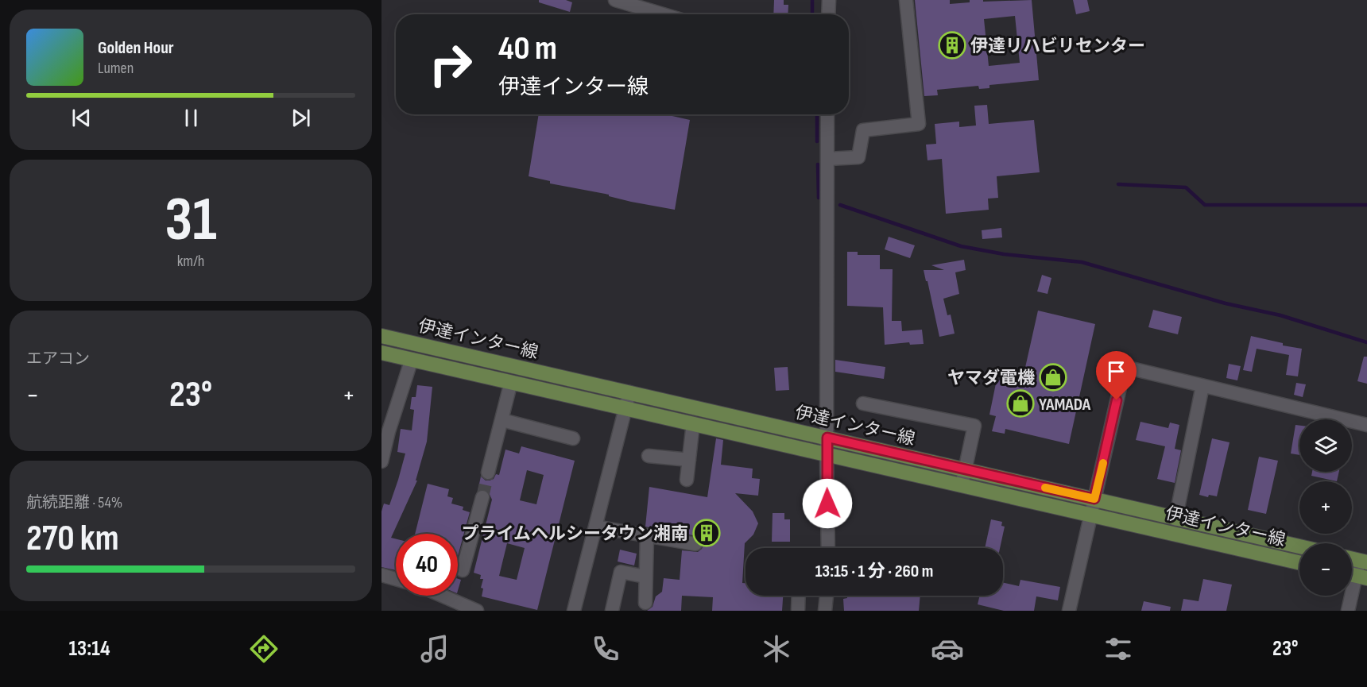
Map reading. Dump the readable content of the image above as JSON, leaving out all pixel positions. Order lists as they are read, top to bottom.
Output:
{
  "streets": {
    "main road": ["伊達インター線"]
  },
  "places": {
    "building": ["伊達リハビリセンター", "プライムヘルシータウン湘南"],
    "shop": ["ヤマダ電機", "YAMADA"]
  },
  "page": {
    "turn": ["40 m", "伊達インター線"],
    "song": ["Golden Hour", "Lumen"],
    "tile": [
      ["31", "km/h"],
      "エアコン",
      ["航続距離 · 54%", "270 km"]
    ],
    "heat": ["−", "23°", "+"],
    "map_buttons": ["+", "−"],
    "limit": "40",
    "trip": "13:15 · 1 分 · 260 m",
    "tabs": ["13:14", "23°"]
  }
}
